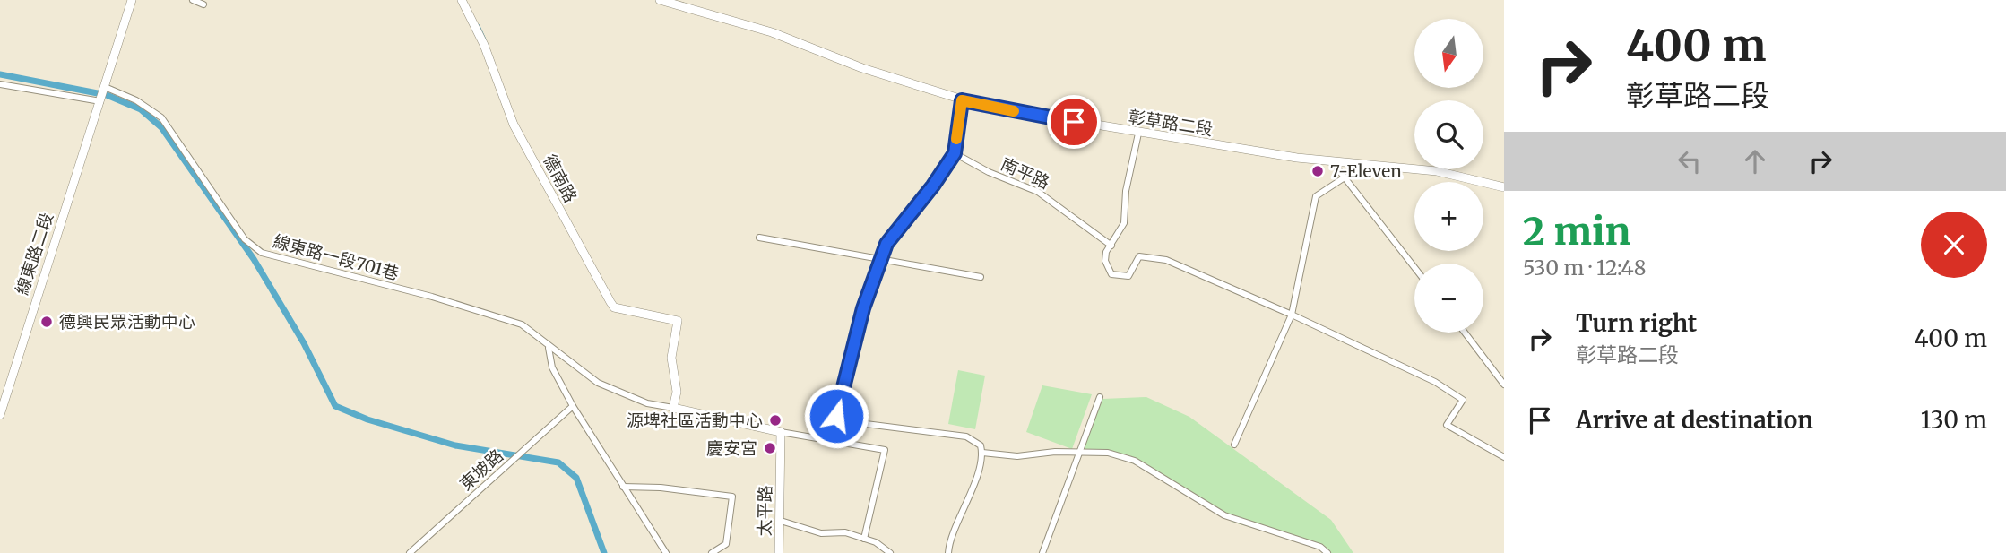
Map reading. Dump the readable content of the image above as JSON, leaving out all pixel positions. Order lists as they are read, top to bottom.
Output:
{
  "streets": {
    "street": [
      "彰草路二段",
      "南平路",
      "德南路",
      "線東路二段",
      "線東路一段701巷",
      "東坡路",
      "太平路"
    ]
  },
  "crossings": [
    ["德南路", "線東路一段701巷"],
    ["線東路二段", "線東路一段701巷"]
  ],
  "places": [
    "7-Eleven",
    "德興民眾活動中心",
    "源埤社區活動中心",
    "慶安宮"
  ],
  "north": "bottom",
  "page": {
    "turn": ["400 m", "彰草路二段"],
    "map_buttons": ["+", "−"],
    "heading": ["2 min", "530 m · 12:48"],
    "list": [
      {
        "name": "Turn right",
        "note": "彰草路二段",
        "value": "400 m"
      },
      {
        "name": "Arrive at destination",
        "value": "130 m"
      }
    ]
  }
}
